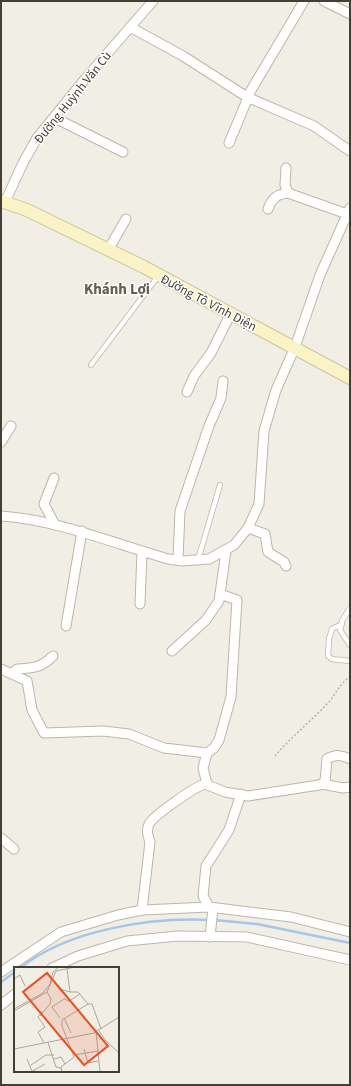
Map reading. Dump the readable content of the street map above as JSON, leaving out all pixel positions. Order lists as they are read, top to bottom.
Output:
{
  "streets": {
    "main road": ["Đường Tô Vĩnh Diện"],
    "street": ["Đường Huỳnh Văn Cù"]
  },
  "crossings": [
    ["Đường Huỳnh Văn Cù", "Đường Tô Vĩnh Diện"]
  ],
  "districts": ["Khánh Lợi"]
}
